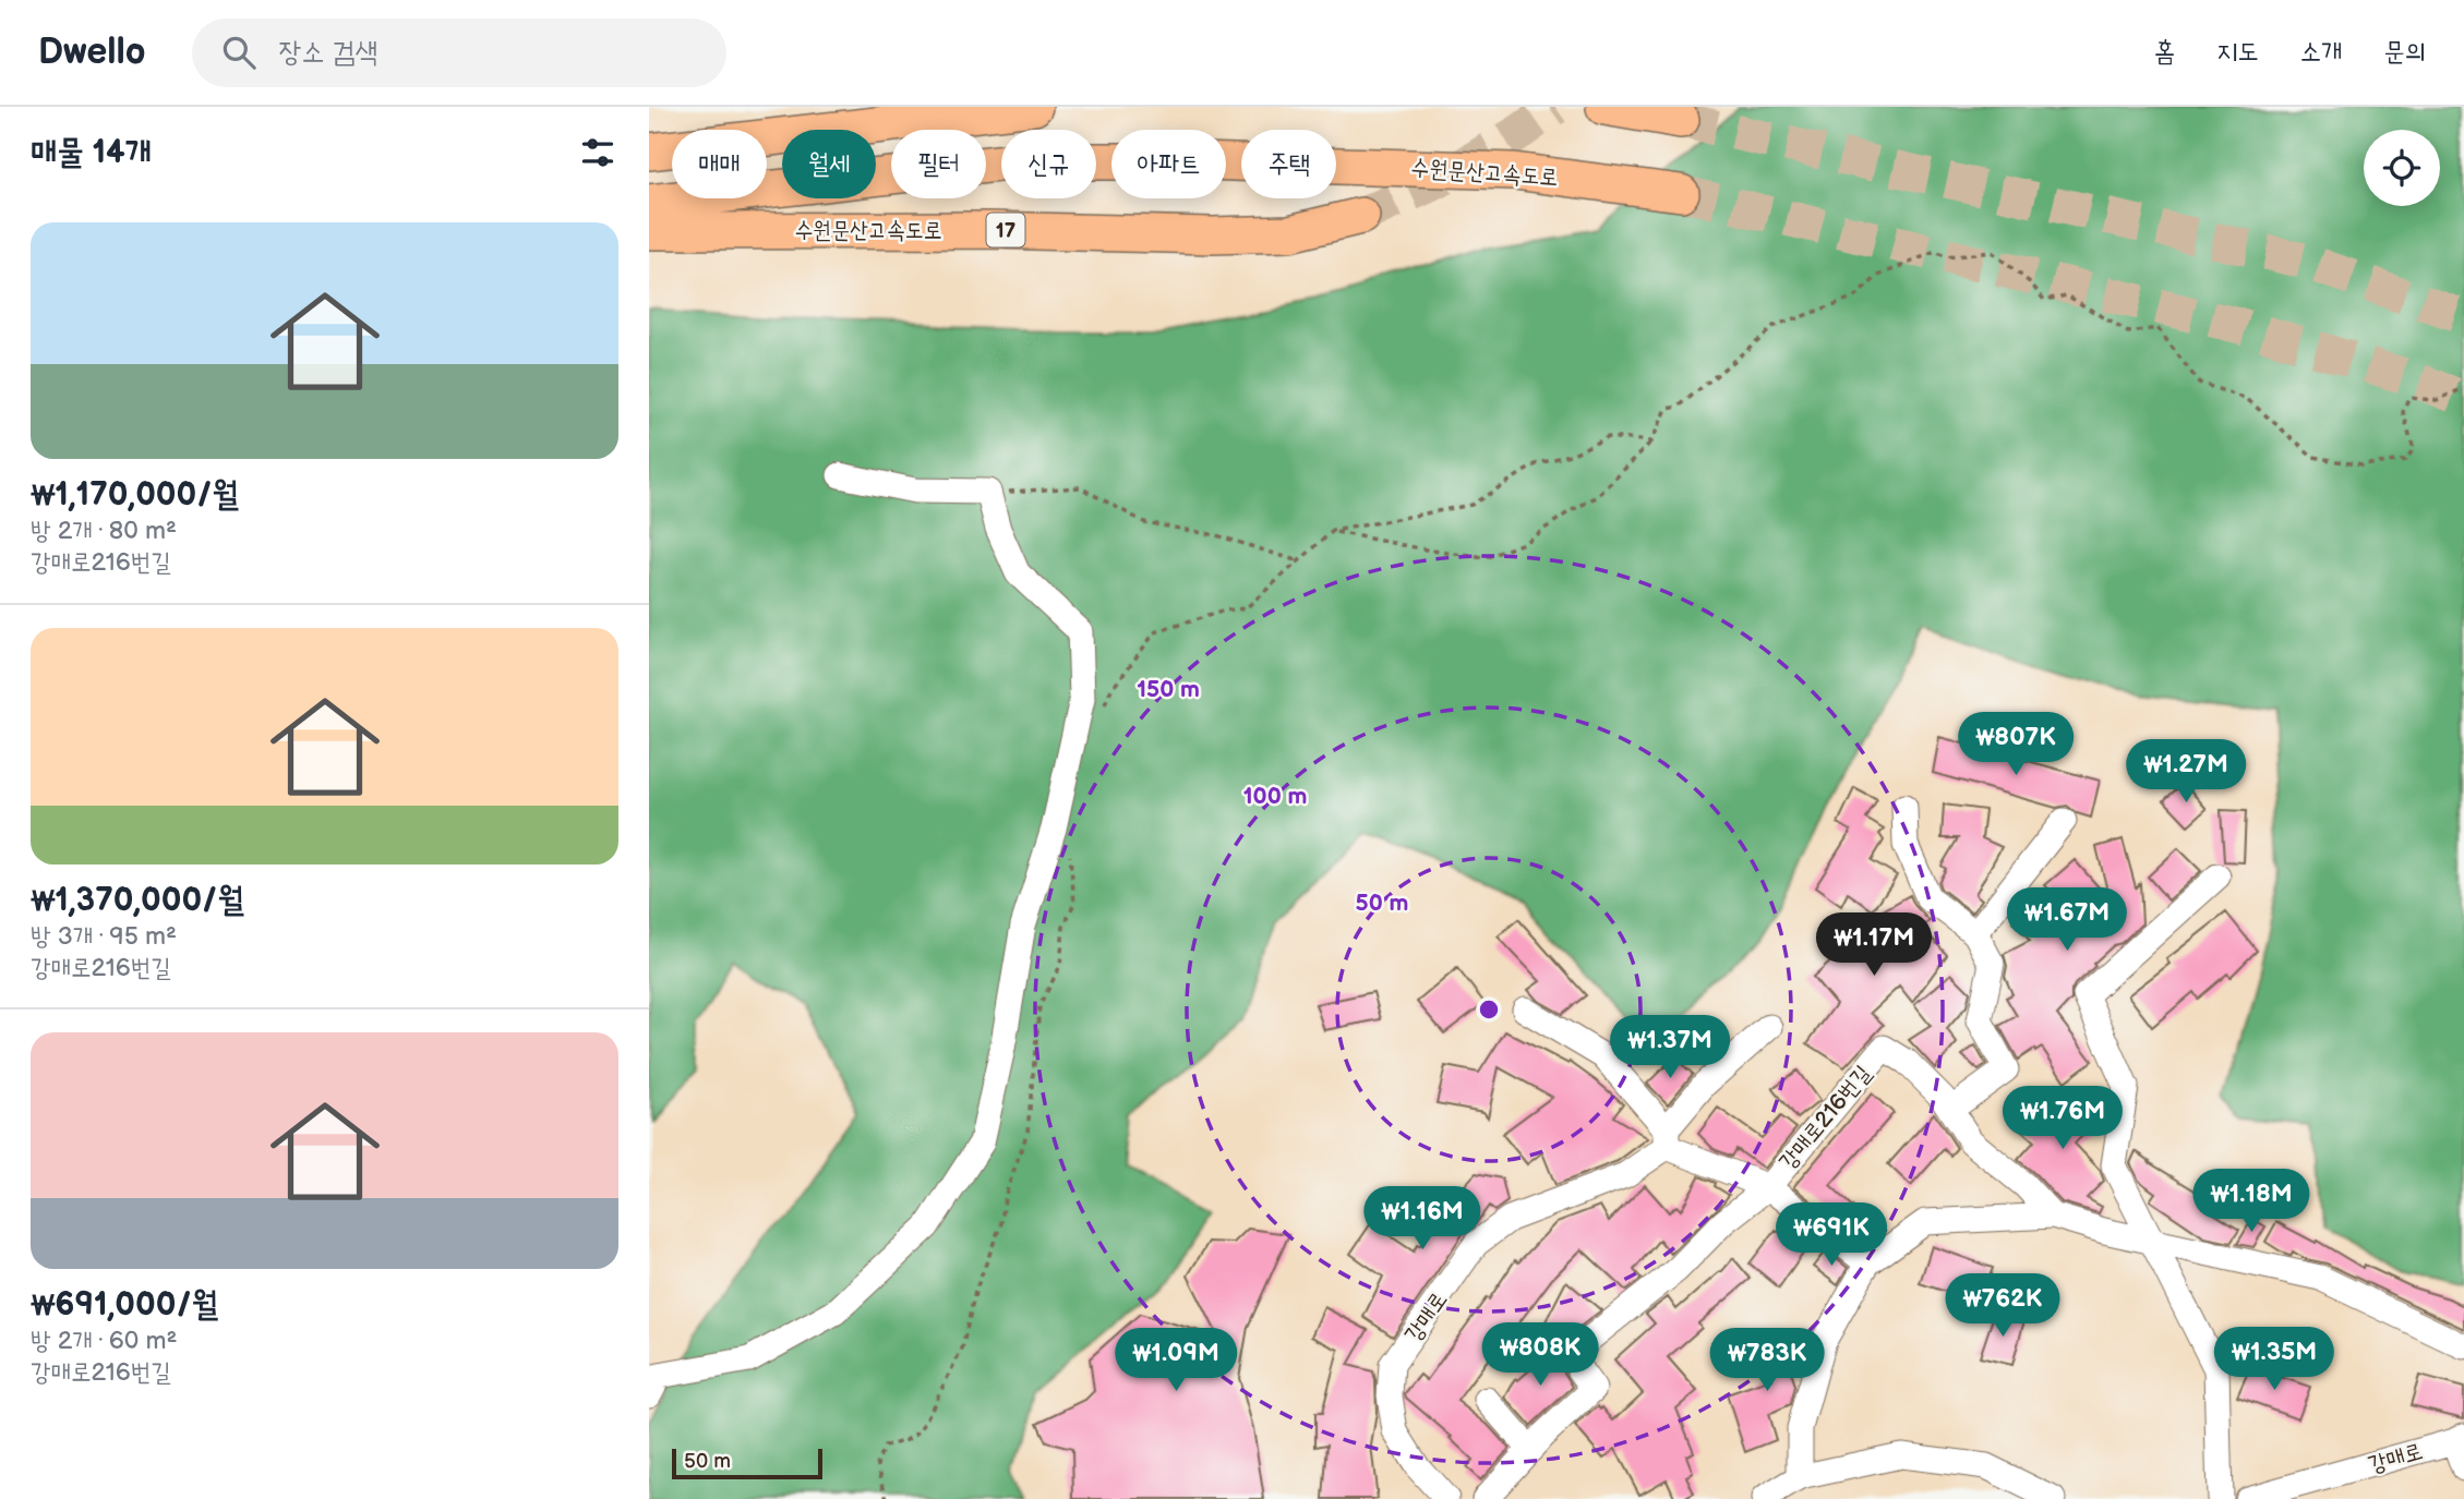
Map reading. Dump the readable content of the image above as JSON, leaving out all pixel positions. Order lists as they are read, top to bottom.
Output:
{
  "streets": {
    "highway": ["수원문산고속도로", "17"],
    "street": ["강매로216번길", "강매로"]
  },
  "crossings": [
    ["강매로216번길", "강매로"]
  ],
  "scale_bar": "50 m",
  "page": {
    "header": "Dwello",
    "search": "장소 검색",
    "nav": [
      "홈",
      "지도",
      "소개",
      "문의"
    ],
    "heading": "매물 14개",
    "chip": [
      "매매",
      "월세",
      "필터",
      "신규",
      "아파트",
      "주택"
    ],
    "list": [
      {
        "name": "₩1,170,000/월",
        "note": "방 2개 · 80 m² · 강매로216번길"
      },
      {
        "name": "₩1,370,000/월",
        "note": "방 3개 · 95 m² · 강매로216번길"
      },
      {
        "name": "₩691,000/월",
        "note": "방 2개 · 60 m² · 강매로216번길"
      }
    ],
    "price": [
      "₩807K",
      "₩1.27M",
      "₩1.67M",
      "₩1.17M",
      "₩1.37M",
      "₩1.76M",
      "₩1.18M",
      "₩1.16M",
      "₩691K",
      "₩762K",
      "₩808K",
      "₩1.35M",
      "₩1.09M",
      "₩783K"
    ],
    "scale": "50 m"
  },
  "rings": ["150 m", "100 m", "50 m"]
}
